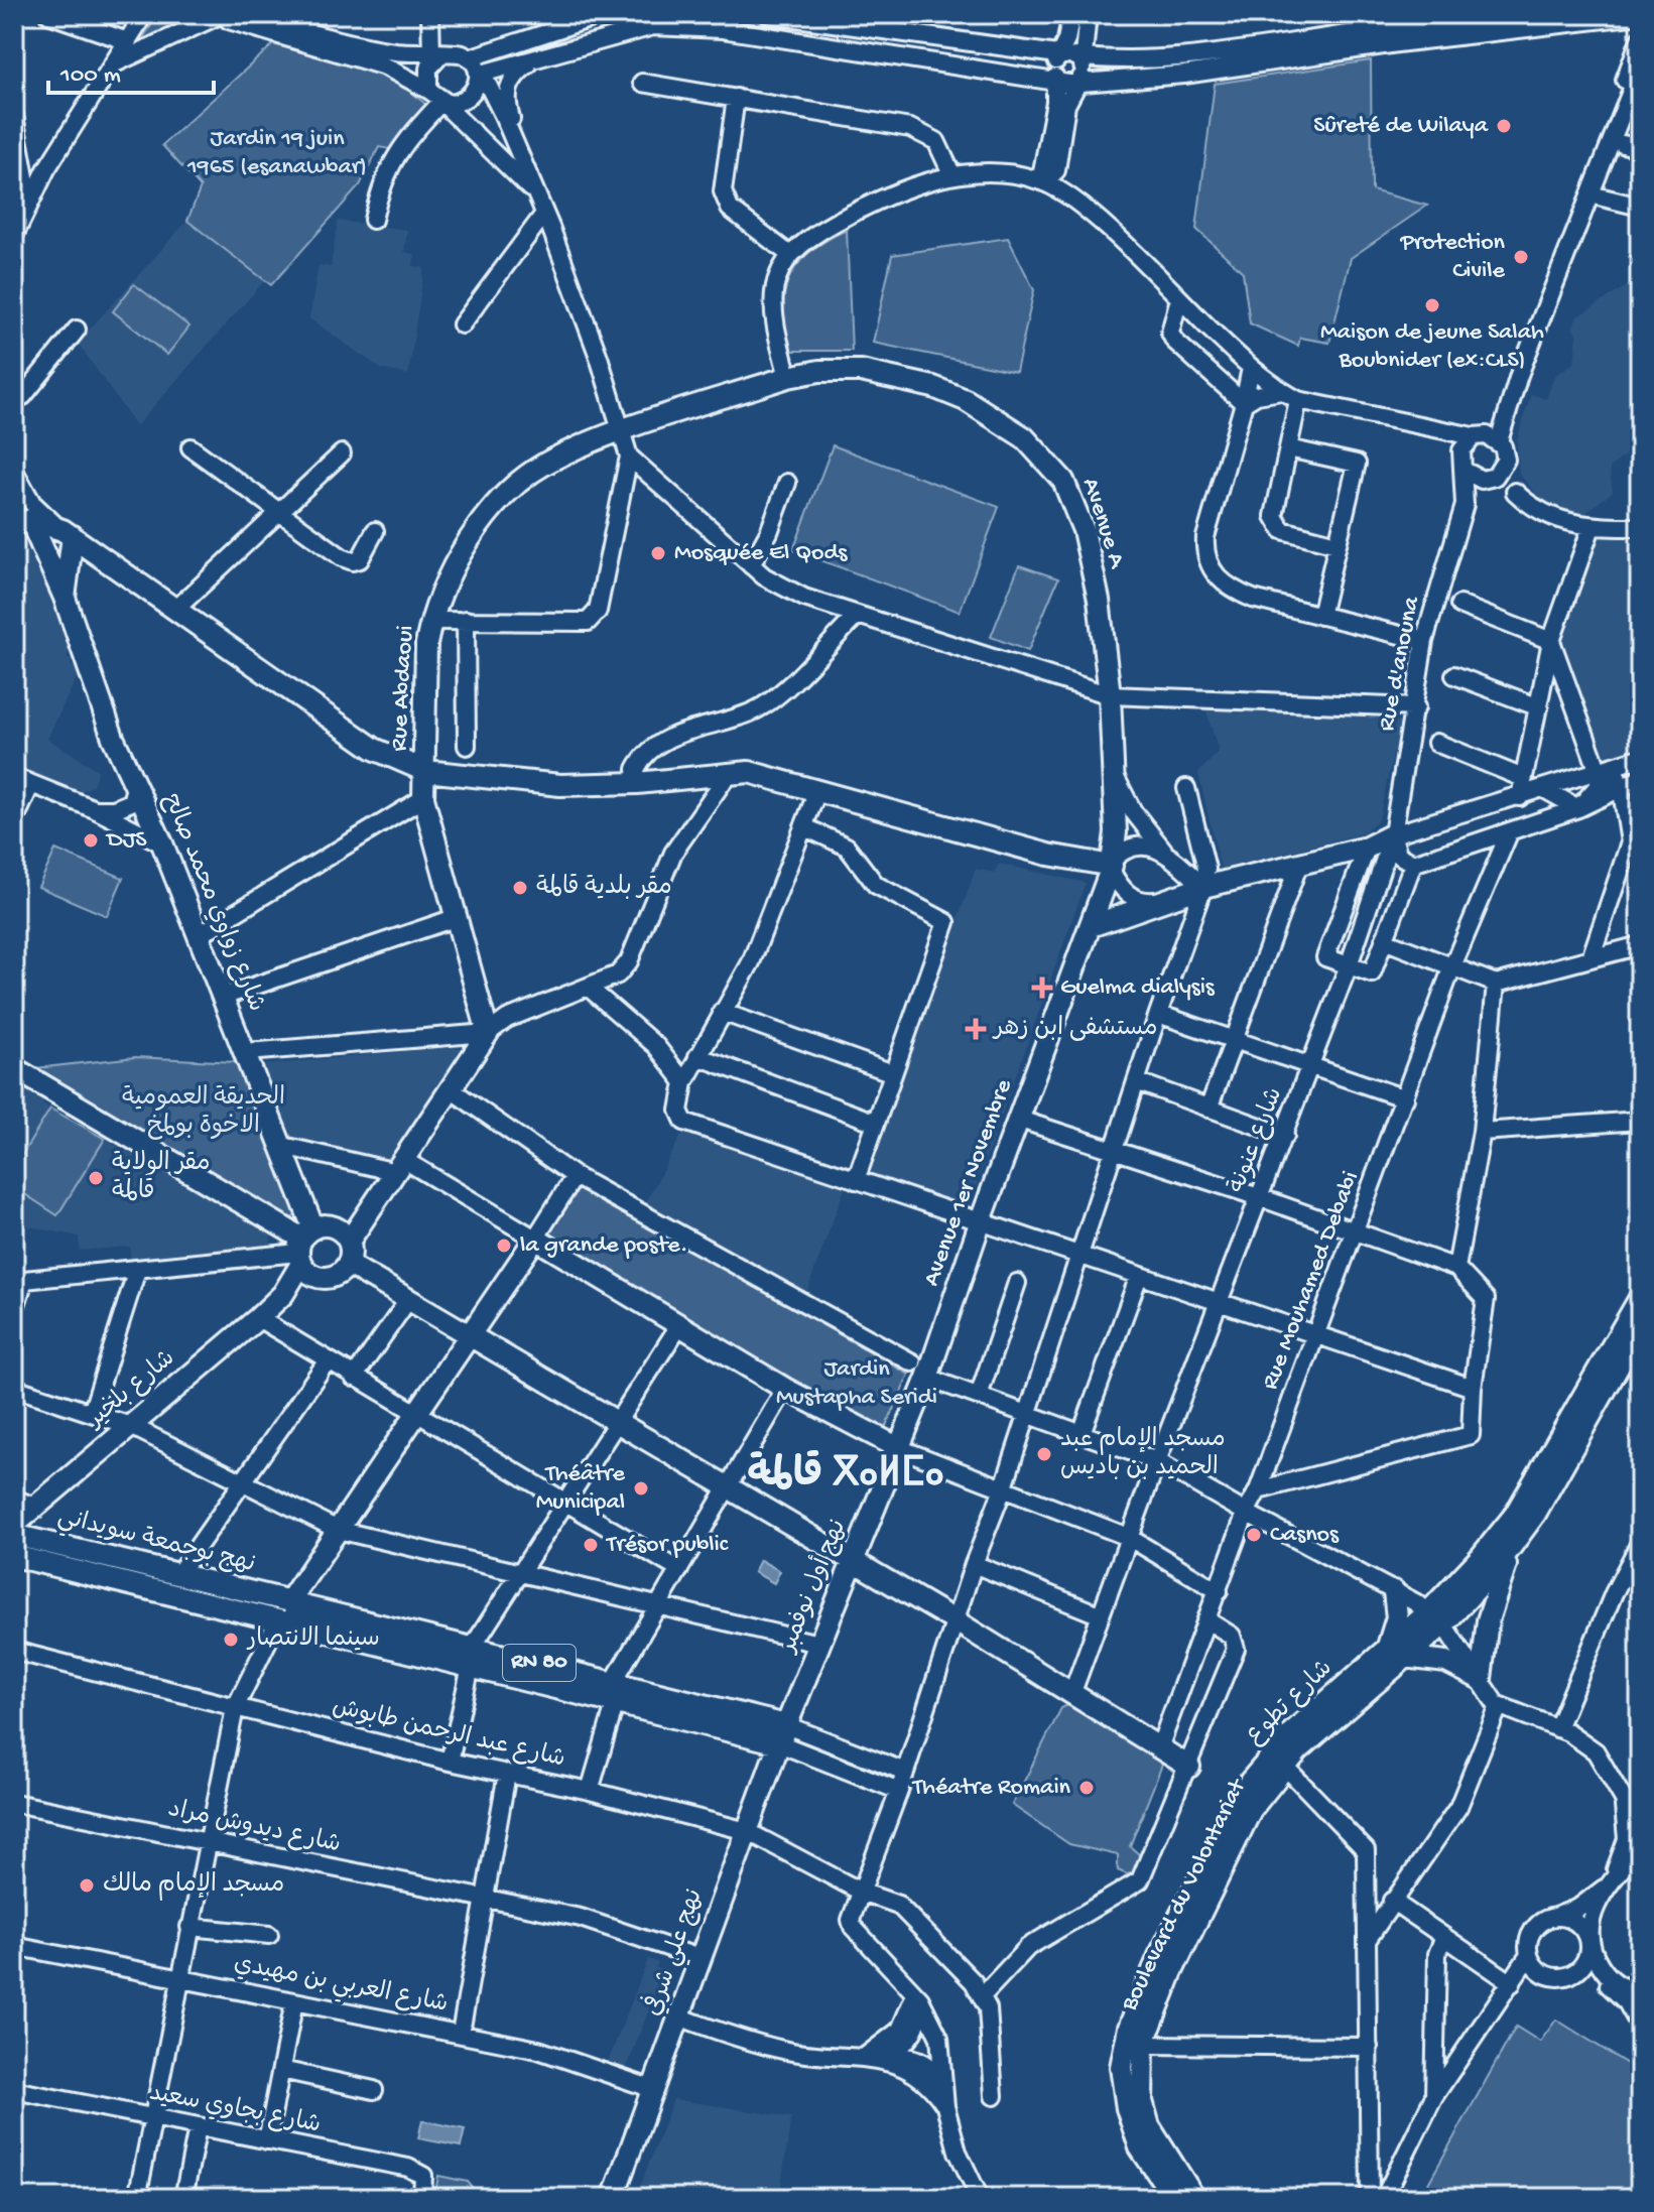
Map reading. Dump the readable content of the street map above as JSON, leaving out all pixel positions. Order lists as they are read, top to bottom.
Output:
{
  "streets": {
    "main road": [
      "Avenue A",
      "Rue Abdaoui",
      "شارع زواوي محمد صالح",
      "Avenue 1er Novembre",
      "شارع بلخير",
      "نهج بوجمعة سويداني",
      "نهج أول نوفمبر",
      "RN 80",
      "شارع تطوع",
      "Boulevard du Volontariat",
      "نهج علي شرفي"
    ],
    "street": [
      "Rue d'anouna",
      "شارع عنونة",
      "Rue Mouhamed Debabi",
      "شارع عبد الرحمن طابوش",
      "شارع ديدوش مراد",
      "شارع العربي بن مهيدي",
      "شارع بجاوي سعيد"
    ]
  },
  "crossings": [
    ["Avenue A", "Rue Abdaoui"],
    ["Avenue A", "Avenue 1er Novembre"],
    ["Rue d'anouna", "شارع عنونة"],
    ["شارع زواوي محمد صالح", "شارع بلخير"],
    ["Avenue 1er Novembre", "نهج أول نوفمبر"],
    ["شارع بلخير", "نهج بوجمعة سويداني"],
    ["نهج بوجمعة سويداني", "نهج أول نوفمبر"],
    ["نهج بوجمعة سويداني", "نهج علي شرفي"],
    ["نهج أول نوفمبر", "نهج علي شرفي"],
    ["شارع تطوع", "Boulevard du Volontariat"],
    ["شارع عبد الرحمن طابوش", "نهج علي شرفي"],
    ["شارع ديدوش مراد", "نهج علي شرفي"],
    ["نهج علي شرفي", "شارع العربي بن مهيدي"]
  ],
  "districts": ["قالمة ⴳⴰⵍⵎⴰ"],
  "parks": ["Jardin 19 juin 1965 (esanawbar)", "الحديقة العمومية الاخوة بولمخ", "Jardin Mustapha Seridi"],
  "places": {
    "other": [
      "Sûreté de Wilaya",
      "Protection Civile",
      "Maison de jeune Salah Boubnider (ex:CLS)",
      "Mosquée El Qods",
      "DJS",
      "مقر بلدية قالمة",
      "مقر الولاية قالمة",
      "la grande poste.",
      "مسجد الإمام عبد الحميد بن باديس",
      "Théâtre Municipal",
      "Casnos",
      "Trésor public",
      "سينما الانتصار",
      "Théatre Romain",
      "مسجد الإمام مالك"
    ],
    "health": ["Guelma dialysis", "مستشفى ابن زهر"]
  },
  "scale_bar": "100 m"
}
